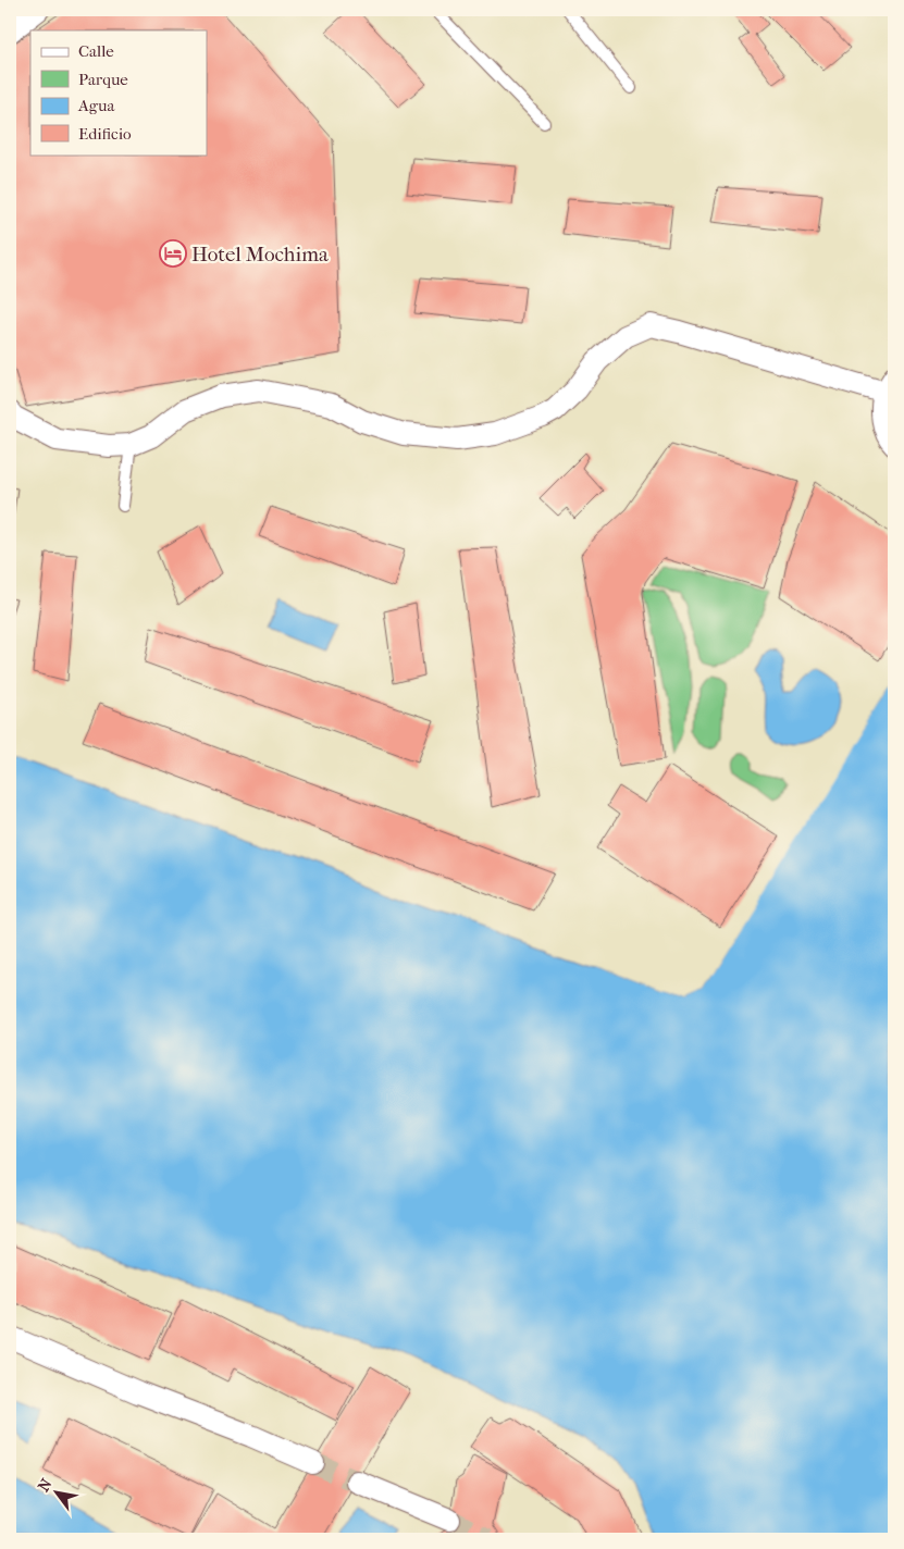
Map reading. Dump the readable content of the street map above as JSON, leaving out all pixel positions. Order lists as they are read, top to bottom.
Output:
{
  "places": {
    "hotel": ["Hotel Mochima"]
  },
  "legend": [
    "Calle",
    "Parque",
    "Agua",
    "Edificio"
  ],
  "north": "top left"
}
